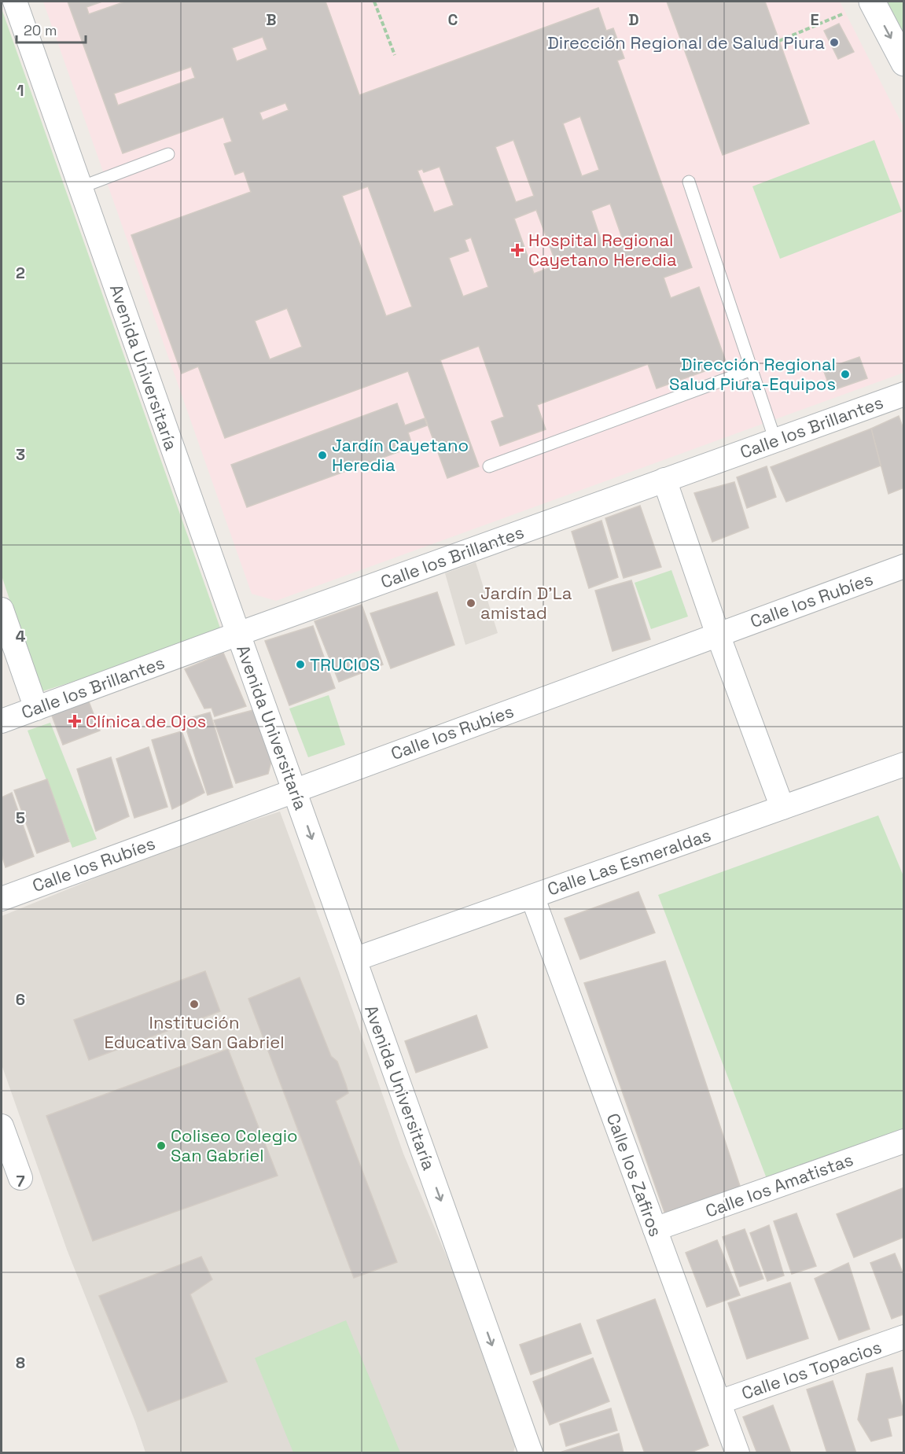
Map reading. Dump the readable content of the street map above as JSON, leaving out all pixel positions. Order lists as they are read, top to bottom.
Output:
{
  "streets": {
    "street": [
      "Avenida Universitaría",
      "Calle los Brillantes",
      "Calle los Rubíes",
      "Calle Las Esmeraldas",
      "Calle los Zafiros",
      "Calle los Amatistas",
      "Calle los Topacios"
    ]
  },
  "crossings": [
    ["Avenida Universitaría", "Calle los Brillantes"],
    ["Avenida Universitaría", "Calle los Rubíes"],
    ["Avenida Universitaría", "Calle Las Esmeraldas"],
    ["Calle Las Esmeraldas", "Calle los Zafiros"],
    ["Calle los Zafiros", "Calle los Amatistas"],
    ["Calle los Zafiros", "Calle los Topacios"]
  ],
  "one_way": ["Avenida Universitaría"],
  "places": {
    "other": [
      "Dirección Regional de Salud Piura",
      "Dirección Regional Salud Piura-Equipos",
      "Jardín Cayetano Heredia",
      "Jardín D'La amistad",
      "TRUCIOS",
      "Institución Educativa San Gabriel",
      "Coliseo Colegio San Gabriel"
    ],
    "health": ["Hospital Regional Cayetano Heredia", "Clínica de Ojos"]
  },
  "scale_bar": "20 m",
  "grid": {
    "columns": [
      "B",
      "C",
      "D",
      "E"
    ],
    "rows": [
      "1",
      "2",
      "3",
      "4",
      "5",
      "6",
      "7",
      "8"
    ]
  }
}
